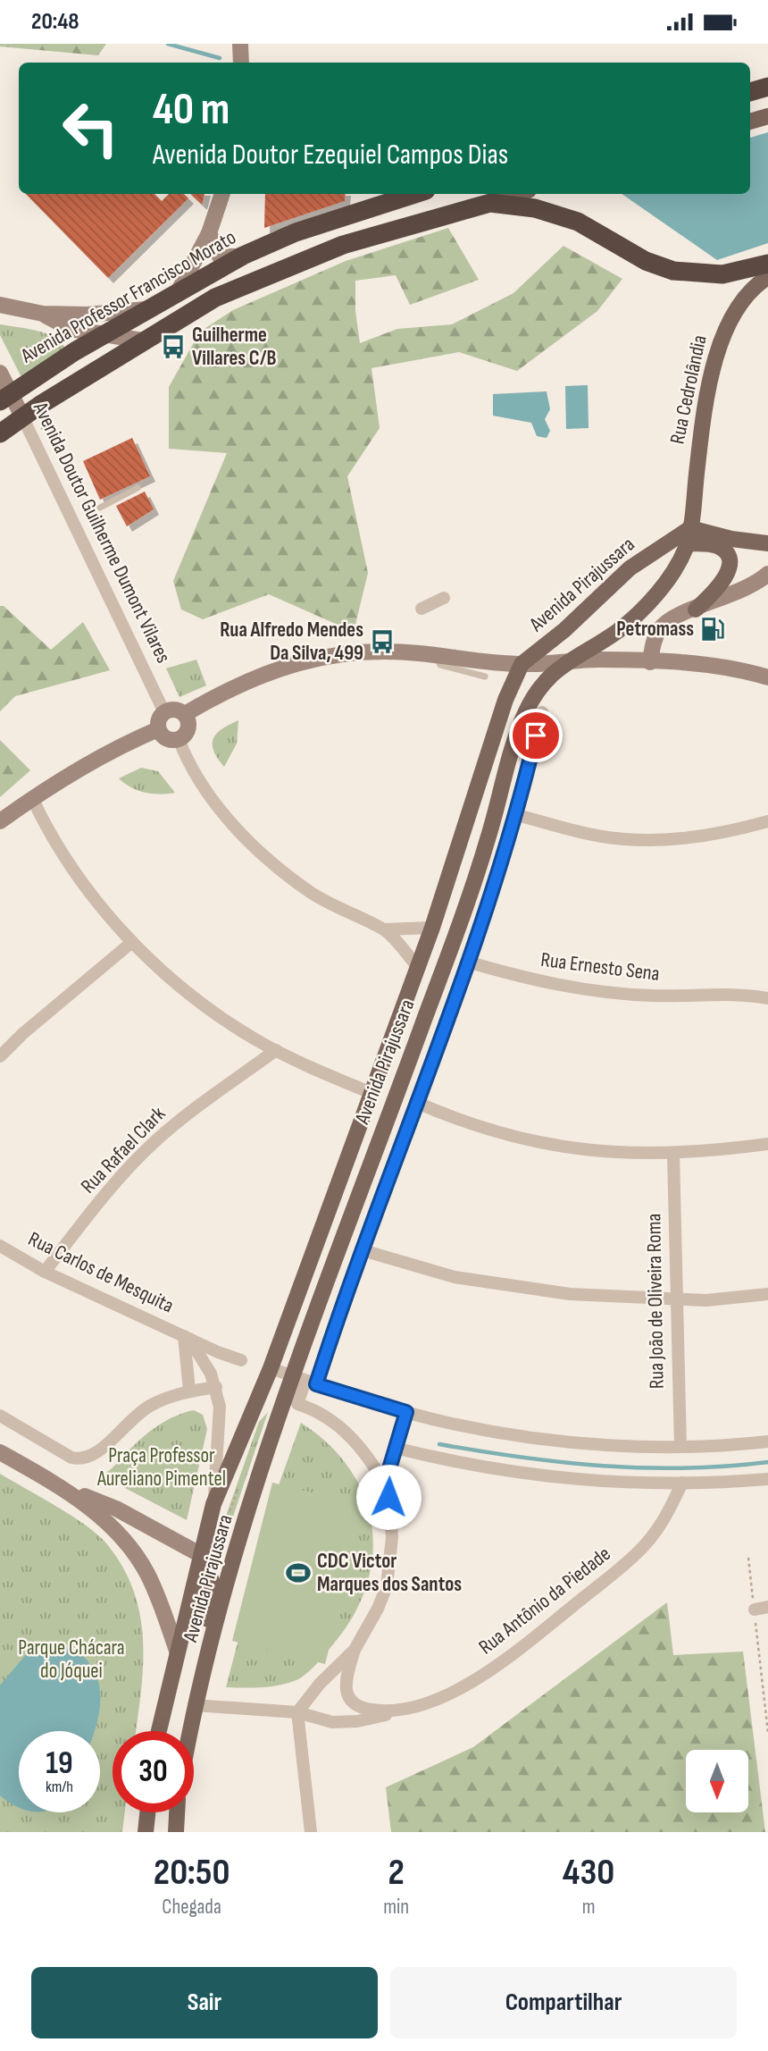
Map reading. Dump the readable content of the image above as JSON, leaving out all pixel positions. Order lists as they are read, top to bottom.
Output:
{
  "streets": {
    "highway": ["Avenida Professor Francisco Morato"],
    "main road": ["Rua Cedrolândia", "Avenida Pirajussara"],
    "street": [
      "Avenida Doutor Guilherme Dumont Vilares",
      "Rua Ernesto Sena",
      "Rua Rafael Clark",
      "Rua Carlos de Mesquita",
      "Rua João de Oliveira Roma",
      "Rua Antônio da Piedade"
    ]
  },
  "crossings": [
    ["Avenida Professor Francisco Morato", "Avenida Doutor Guilherme Dumont Vilares"],
    ["Rua Cedrolândia", "Avenida Pirajussara"],
    ["Avenida Pirajussara", "Rua Ernesto Sena"],
    ["Avenida Pirajussara", "Rua Carlos de Mesquita"],
    ["Avenida Pirajussara", "Rua Antônio da Piedade"],
    ["Rua Rafael Clark", "Rua Carlos de Mesquita"]
  ],
  "parks": ["Praça Professor Aureliano Pimentel", "Parque Chácara do Jóquei"],
  "places": {
    "bus stop": ["Guilherme Villares C/B", "Rua Alfredo Mendes Da Silva, 499"],
    "fuel station": ["Petromass"],
    "sports": ["CDC Victor Marques dos Santos"]
  },
  "north": "bottom",
  "page": {
    "status": "20:48",
    "turn": ["40 m", "Avenida Doutor Ezequiel Campos Dias"],
    "speed": "19 km/h",
    "limit": "30",
    "eta": [
      "20:50",
      "Chegada",
      "2",
      "min",
      "430",
      "m"
    ],
    "buttons": ["Sair", "Compartilhar"]
  }
}
